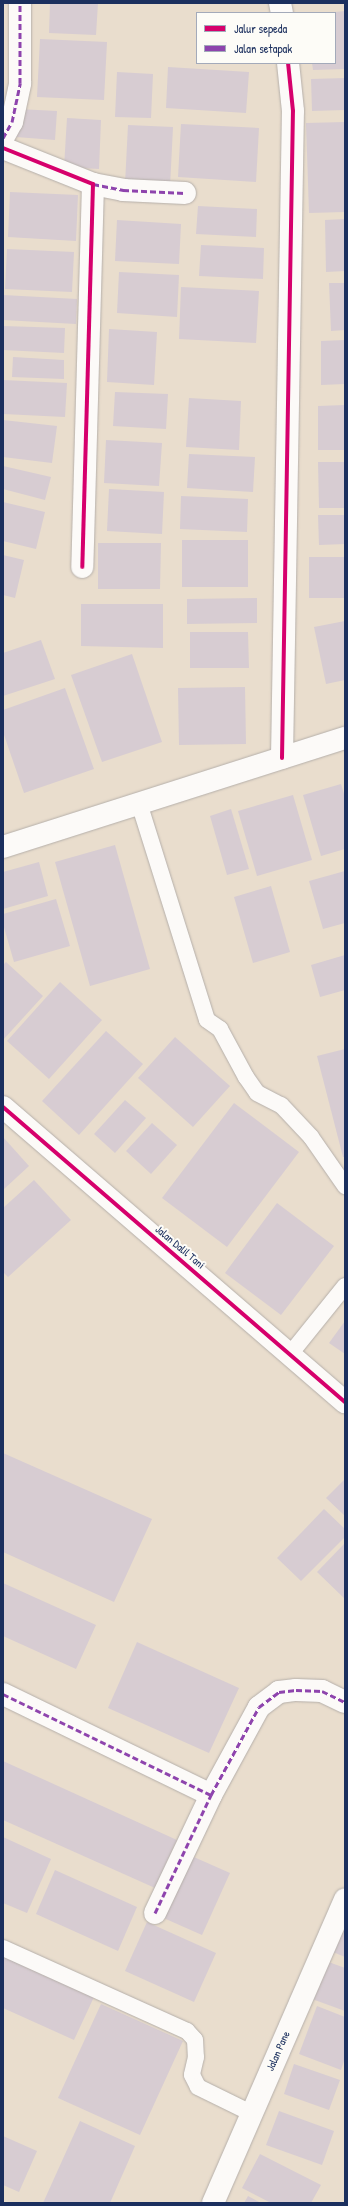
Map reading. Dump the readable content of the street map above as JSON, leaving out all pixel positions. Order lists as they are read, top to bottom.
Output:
{
  "streets": {
    "street": ["Jalan Dalil Tani", "Jalan Pane"]
  },
  "legend": ["Jalur sepeda", "Jalan setapak"]
}
